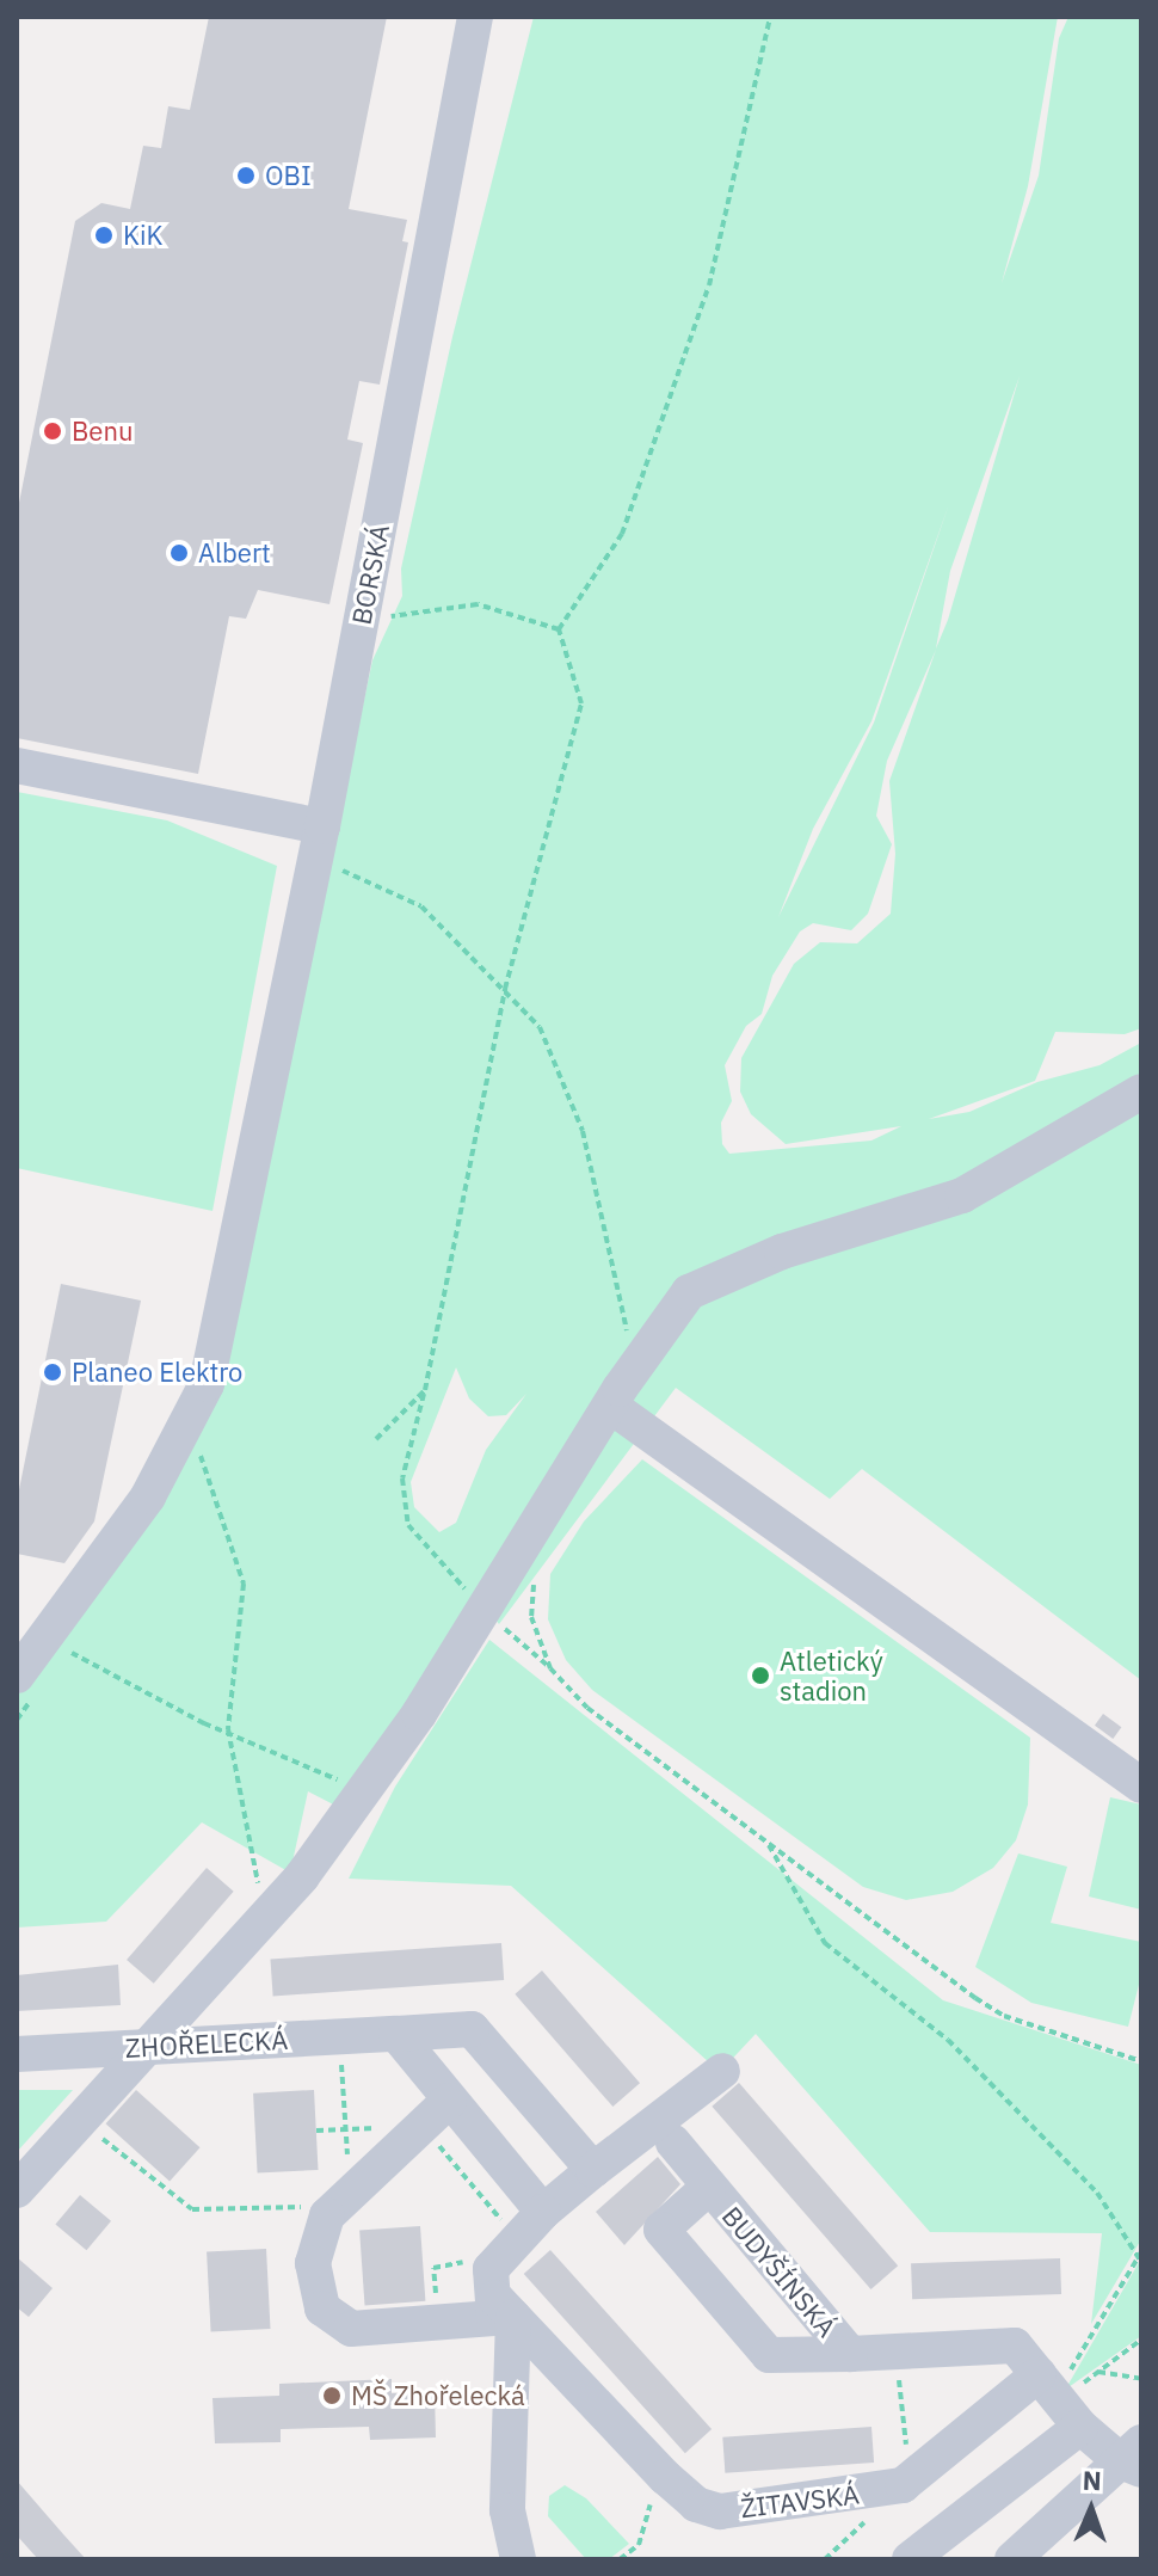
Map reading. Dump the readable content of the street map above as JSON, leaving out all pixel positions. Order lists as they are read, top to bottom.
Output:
{
  "streets": {
    "street": [
      "BORSKÁ",
      "ZHOŘELECKÁ",
      "BUDYŠÍNSKÁ",
      "ŽITAVSKÁ"
    ]
  },
  "places": [
    "OBI",
    "KiK",
    "Benu",
    "Albert",
    "Planeo Elektro",
    "Atletický stadion",
    "MŠ Zhořelecká"
  ],
  "north": "top"
}
